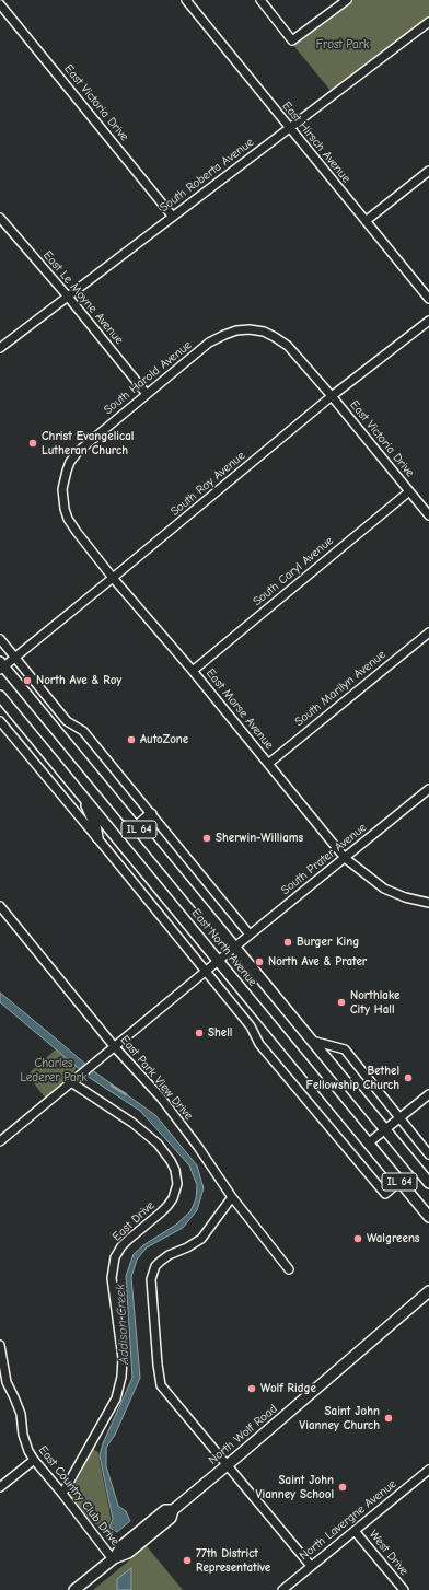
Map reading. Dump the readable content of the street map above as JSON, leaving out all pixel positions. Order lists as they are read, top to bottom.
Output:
{
  "streets": {
    "main road": ["IL 64", "East North Avenue", "North Wolf Road"],
    "street": [
      "East Victoria Drive",
      "East Hirsch Avenue",
      "South Roberta Avenue",
      "East Le Moyne Avenue",
      "South Harold Avenue",
      "South Roy Avenue",
      "South Caryl Avenue",
      "South Marilyn Avenue",
      "East Morse Avenue",
      "South Prater Avenue",
      "East Park View Drive",
      "East Drive",
      "East Country Club Drive",
      "North Lavergne Avenue",
      "West Drive"
    ]
  },
  "crossings": [
    ["East Victoria Drive", "South Roberta Avenue"],
    ["East Victoria Drive", "South Harold Avenue"],
    ["East Victoria Drive", "South Roy Avenue"],
    ["East Victoria Drive", "South Caryl Avenue"],
    ["East Hirsch Avenue", "South Roberta Avenue"],
    ["South Roberta Avenue", "East Le Moyne Avenue"],
    ["East Le Moyne Avenue", "South Harold Avenue"],
    ["South Harold Avenue", "South Roy Avenue"],
    ["South Harold Avenue", "East Morse Avenue"],
    ["South Roy Avenue", "East Morse Avenue"],
    ["South Roy Avenue", "East North Avenue"],
    ["South Caryl Avenue", "East Morse Avenue"],
    ["South Marilyn Avenue", "East Morse Avenue"],
    ["East Morse Avenue", "South Prater Avenue"],
    ["South Prater Avenue", "East North Avenue"],
    ["South Prater Avenue", "East Park View Drive"],
    ["South Prater Avenue", "East Drive"],
    ["East Drive", "East Country Club Drive"],
    ["North Wolf Road", "East Country Club Drive"],
    ["North Lavergne Avenue", "West Drive"]
  ],
  "water": ["Addison Creek"],
  "parks": ["Frost Park", "Charles Lederer Park"],
  "places": [
    "Christ Evangelical Lutheran Church",
    "North Ave & Roy",
    "AutoZone",
    "Sherwin-Williams",
    "Burger King",
    "North Ave & Prater",
    "Northlake City Hall",
    "Shell",
    "Bethel Fellowship Church",
    "Walgreens",
    "Wolf Ridge",
    "Saint John Vianney Church",
    "Saint John Vianney School",
    "77th District Representative"
  ]
}
